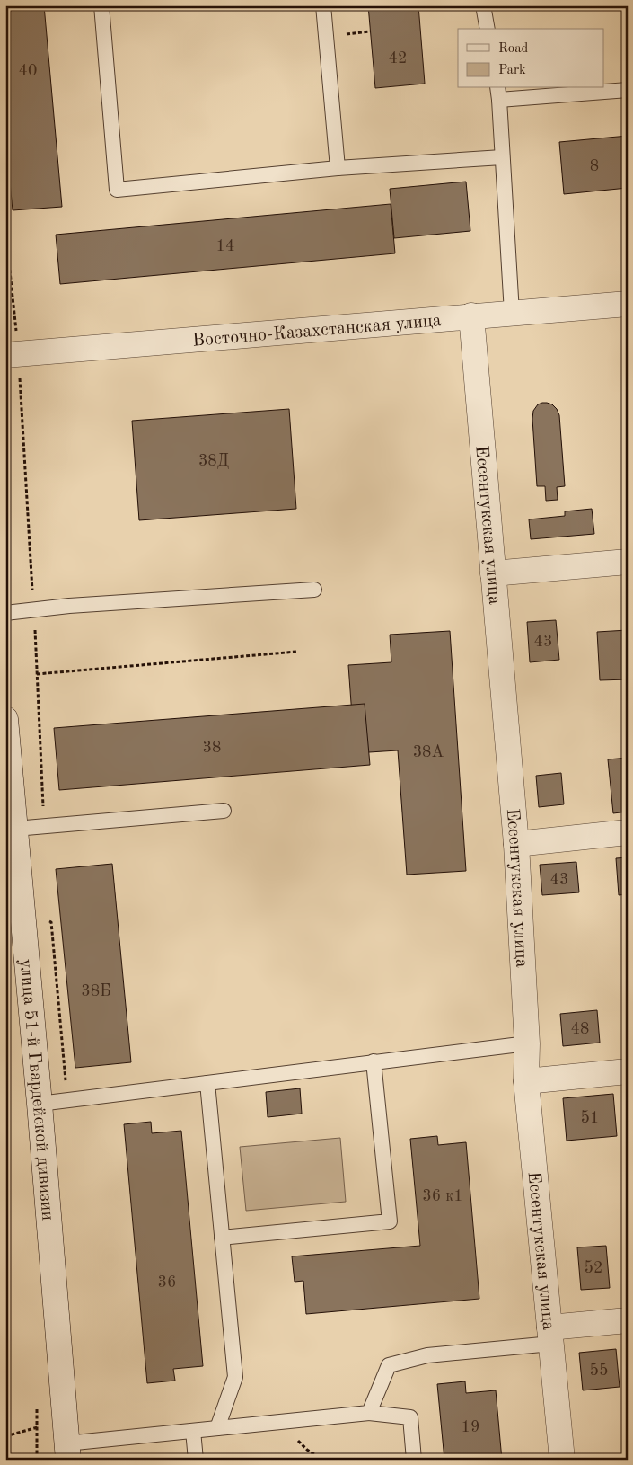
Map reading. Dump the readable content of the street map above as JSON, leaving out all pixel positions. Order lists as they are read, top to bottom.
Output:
{
  "streets": {
    "street": ["Восточно-Казахстанская улица", "Ессентукская улица", "улица 51-й Гвардейской дивизии"]
  },
  "crossings": [
    ["Восточно-Казахстанская улица", "Ессентукская улица"]
  ],
  "house_numbers": [
    "42",
    "40",
    "8",
    "14",
    "38Д",
    "43",
    "38",
    "38А",
    "43",
    "38Б",
    "48",
    "51",
    "36 к1",
    "52",
    "36",
    "55",
    "19"
  ],
  "legend": ["Road", "Park"]
}
